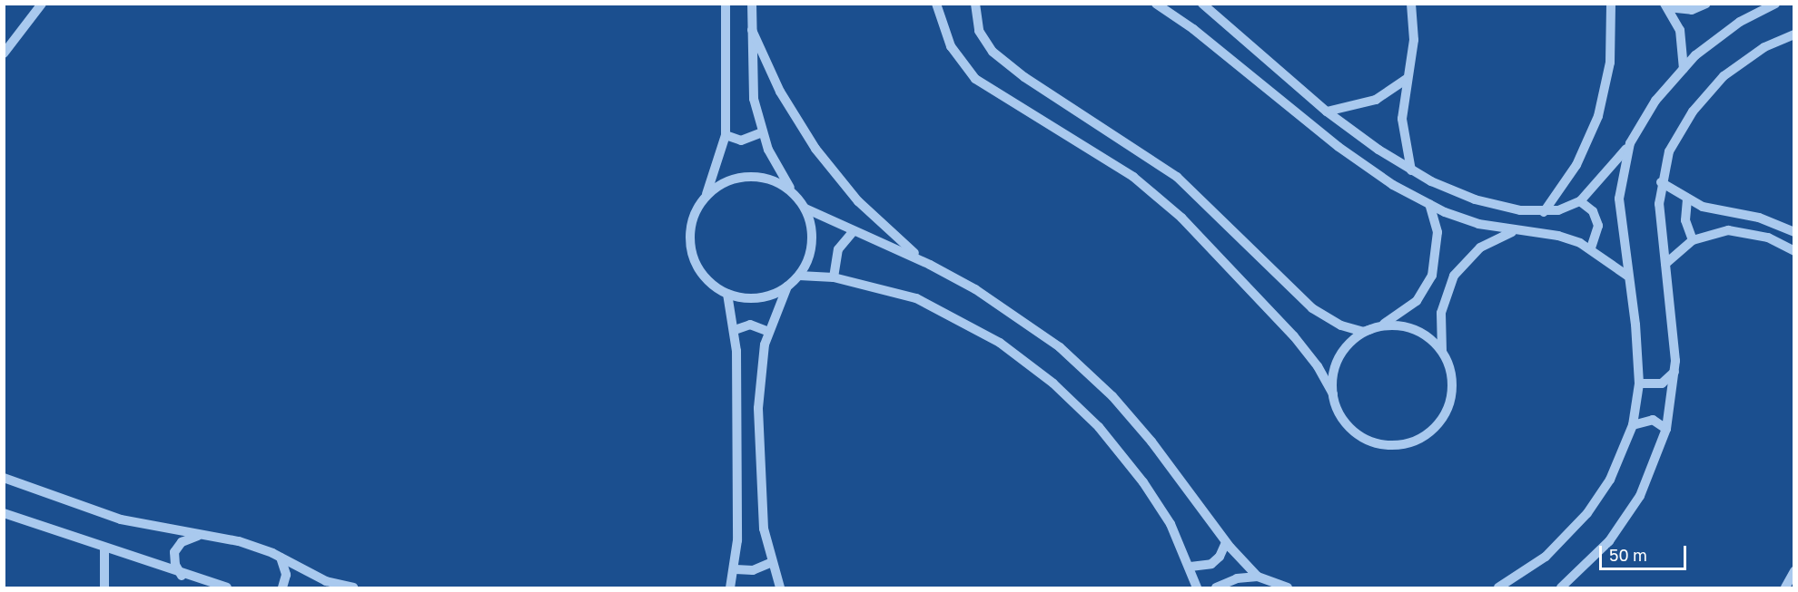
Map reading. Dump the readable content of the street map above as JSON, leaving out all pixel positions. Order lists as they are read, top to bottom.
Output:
{
  "scale_bar": "50 m"
}
